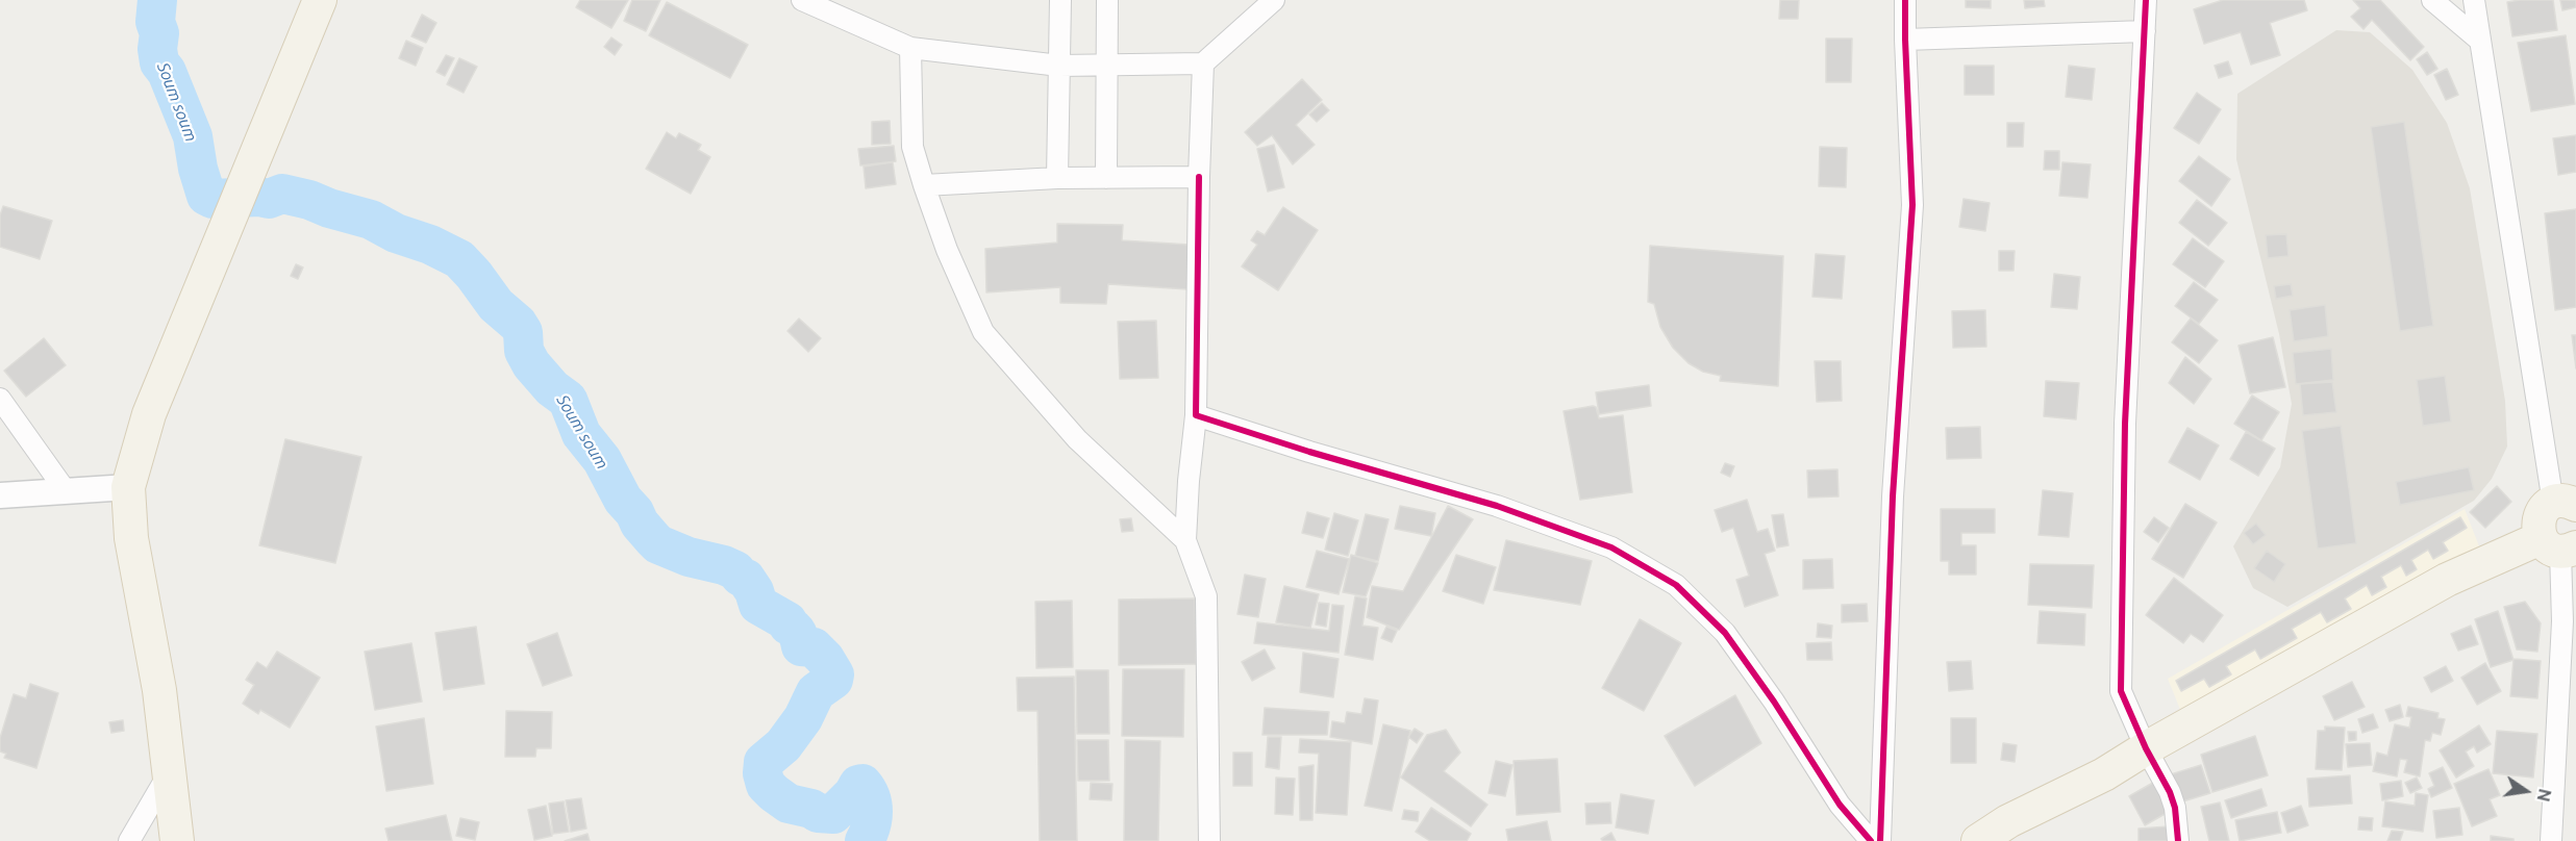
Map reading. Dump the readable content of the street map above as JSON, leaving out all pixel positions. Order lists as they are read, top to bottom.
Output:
{
  "water": ["Soum soum"],
  "north": "right"
}
